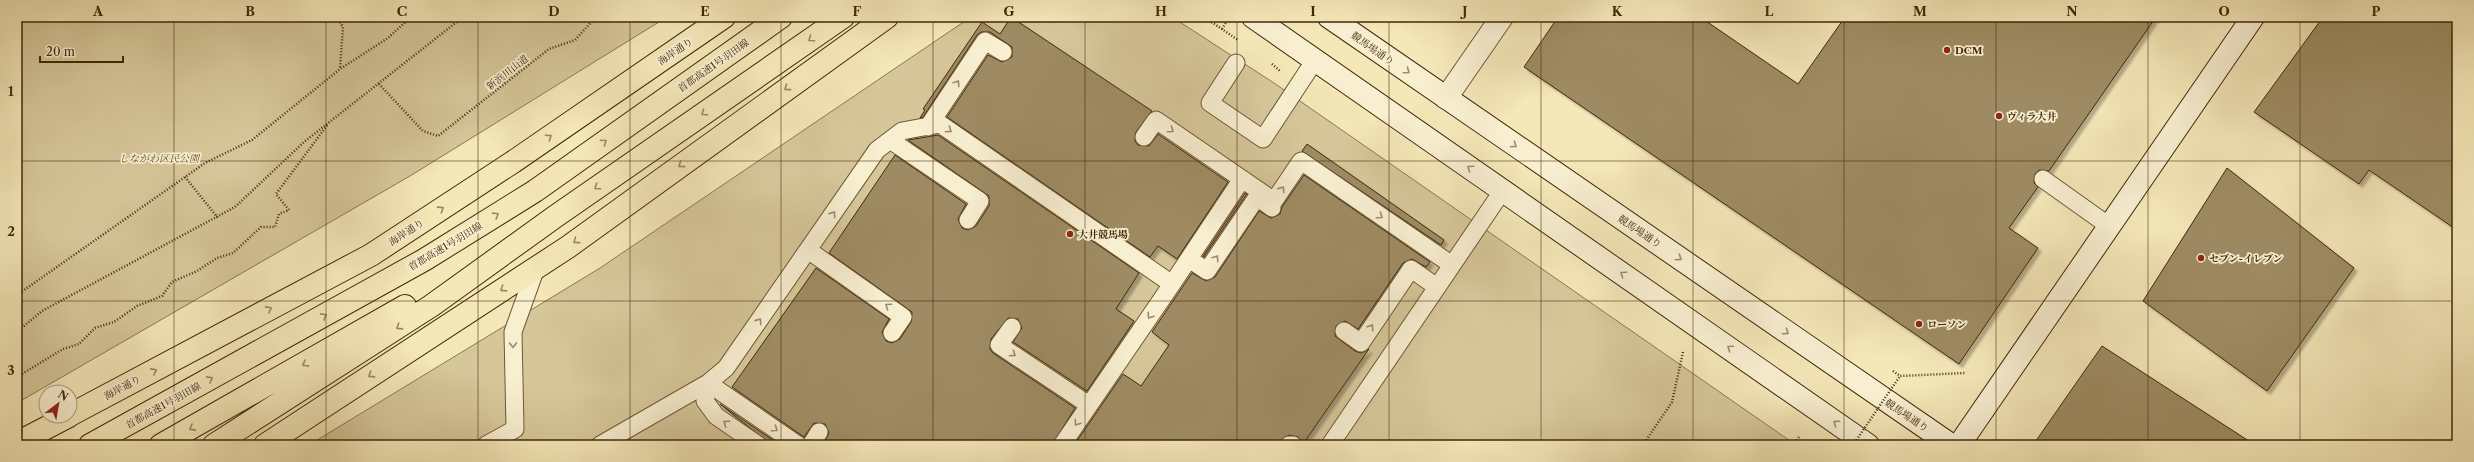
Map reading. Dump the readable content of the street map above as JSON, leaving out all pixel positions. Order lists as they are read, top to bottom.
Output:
{
  "streets": {
    "main road": ["海岸通り", "首都高速1号羽田線"],
    "street": ["競馬場通り"],
    "path": ["新浜川山道"]
  },
  "parks": ["しながわ区民公園"],
  "places": [
    "DCM",
    "ヴィラ大井",
    "大井競馬場",
    "セブン-イレブン",
    "ローソン"
  ],
  "scale_bar": "20 m",
  "north": "top right",
  "grid": {
    "columns": [
      "A",
      "B",
      "C",
      "D",
      "E",
      "F",
      "G",
      "H",
      "I",
      "J",
      "K",
      "L",
      "M",
      "N",
      "O",
      "P"
    ],
    "rows": ["1", "2", "3"]
  }
}
